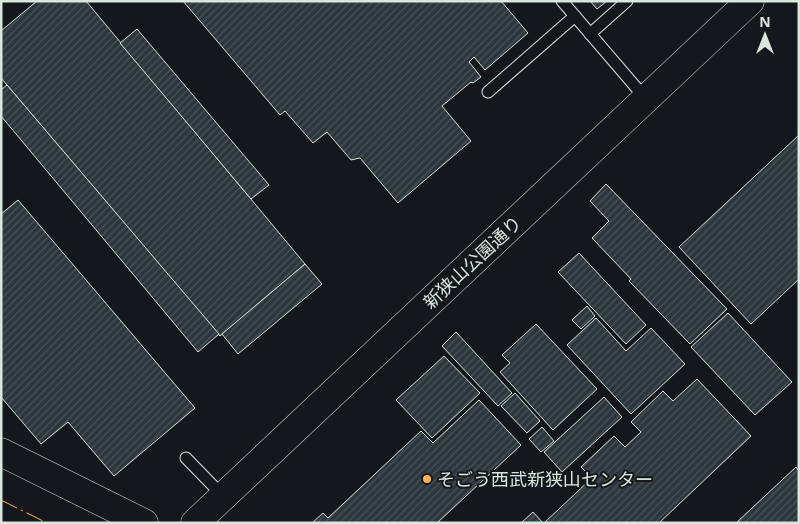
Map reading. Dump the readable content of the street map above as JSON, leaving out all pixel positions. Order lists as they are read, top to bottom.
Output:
{
  "streets": {
    "street": ["新狭山公園通り"]
  },
  "places": ["そごう西武新狭山センター"],
  "north": "top"
}
